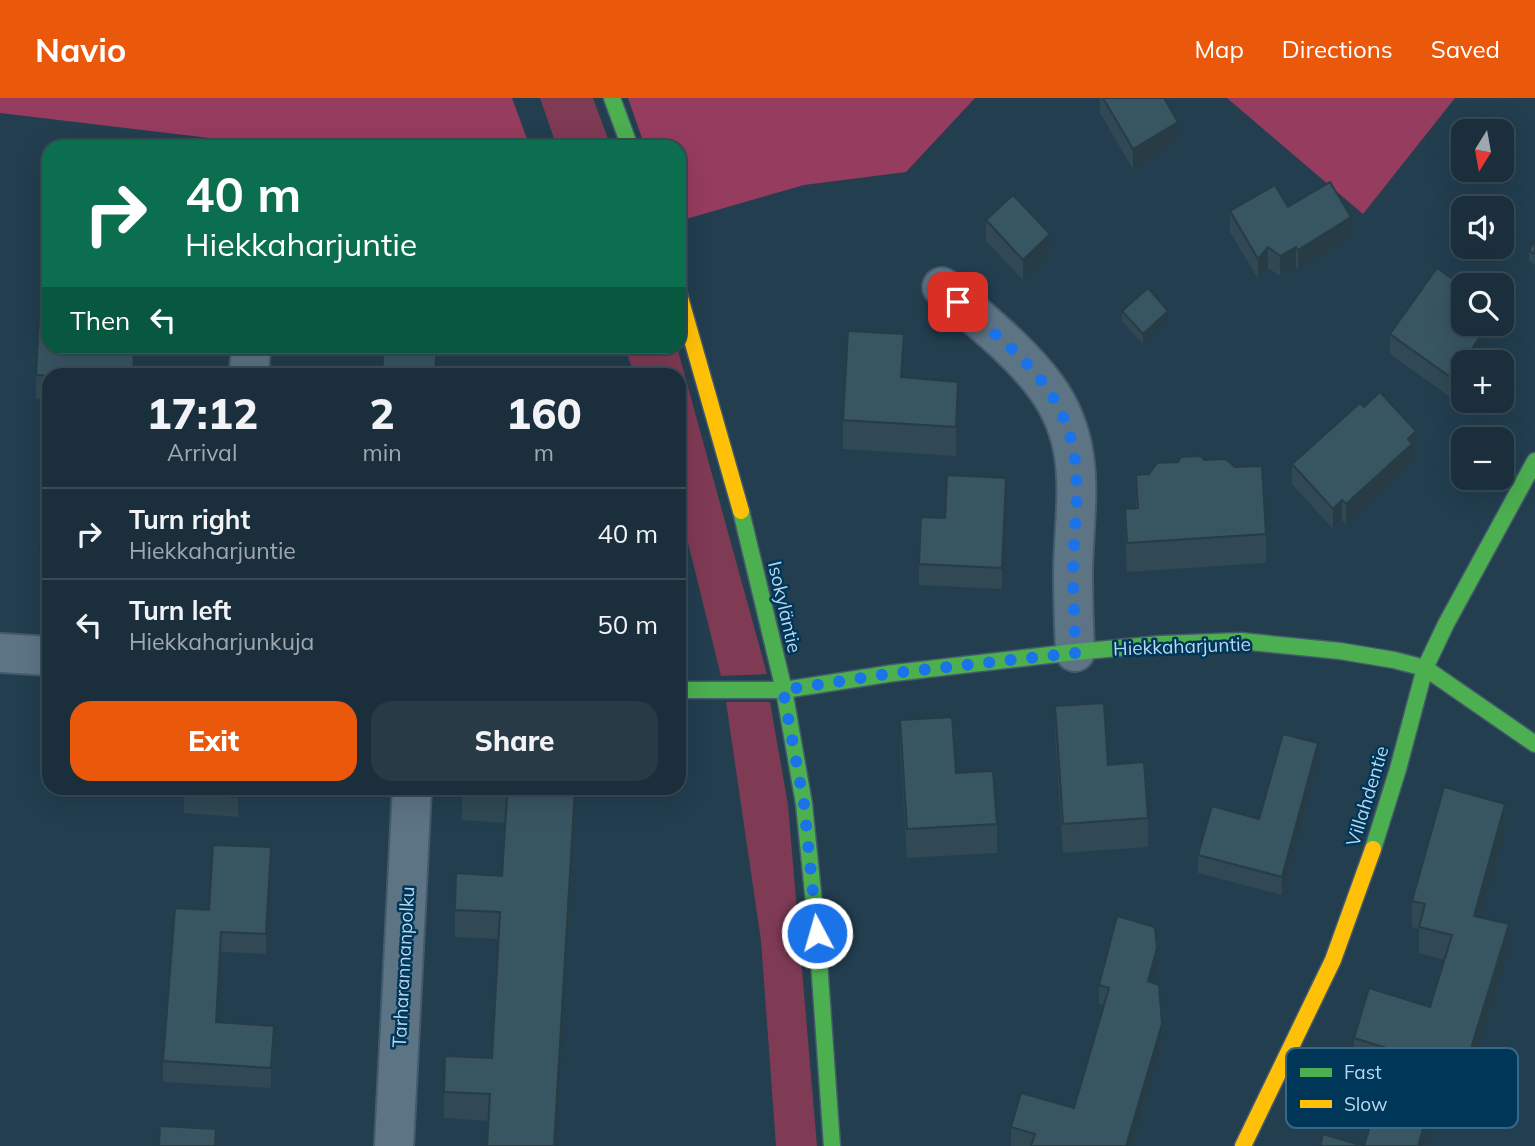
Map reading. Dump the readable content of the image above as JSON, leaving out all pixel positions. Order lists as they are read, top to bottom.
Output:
{
  "streets": {
    "street": [
      "Isokyläntie",
      "Hiekkaharjuntie",
      "Villahdentie",
      "Tarharannanpolku"
    ]
  },
  "crossings": [
    ["Isokyläntie", "Hiekkaharjuntie"],
    ["Hiekkaharjuntie", "Villahdentie"]
  ],
  "legend": ["Fast", "Slow"],
  "north": "bottom",
  "page": {
    "header": "Navio",
    "nav": ["Map", "Directions", "Saved"],
    "map_buttons": ["+", "−"],
    "turn": ["40 m", "Hiekkaharjuntie"],
    "then": "Then",
    "eta": [
      "17:12",
      "Arrival",
      "2",
      "min",
      "160",
      "m"
    ],
    "list": [
      {
        "name": "Turn right",
        "note": "Hiekkaharjuntie",
        "value": "40 m"
      },
      {
        "name": "Turn left",
        "note": "Hiekkaharjunkuja",
        "value": "50 m"
      }
    ],
    "buttons": ["Exit", "Share"]
  }
}
